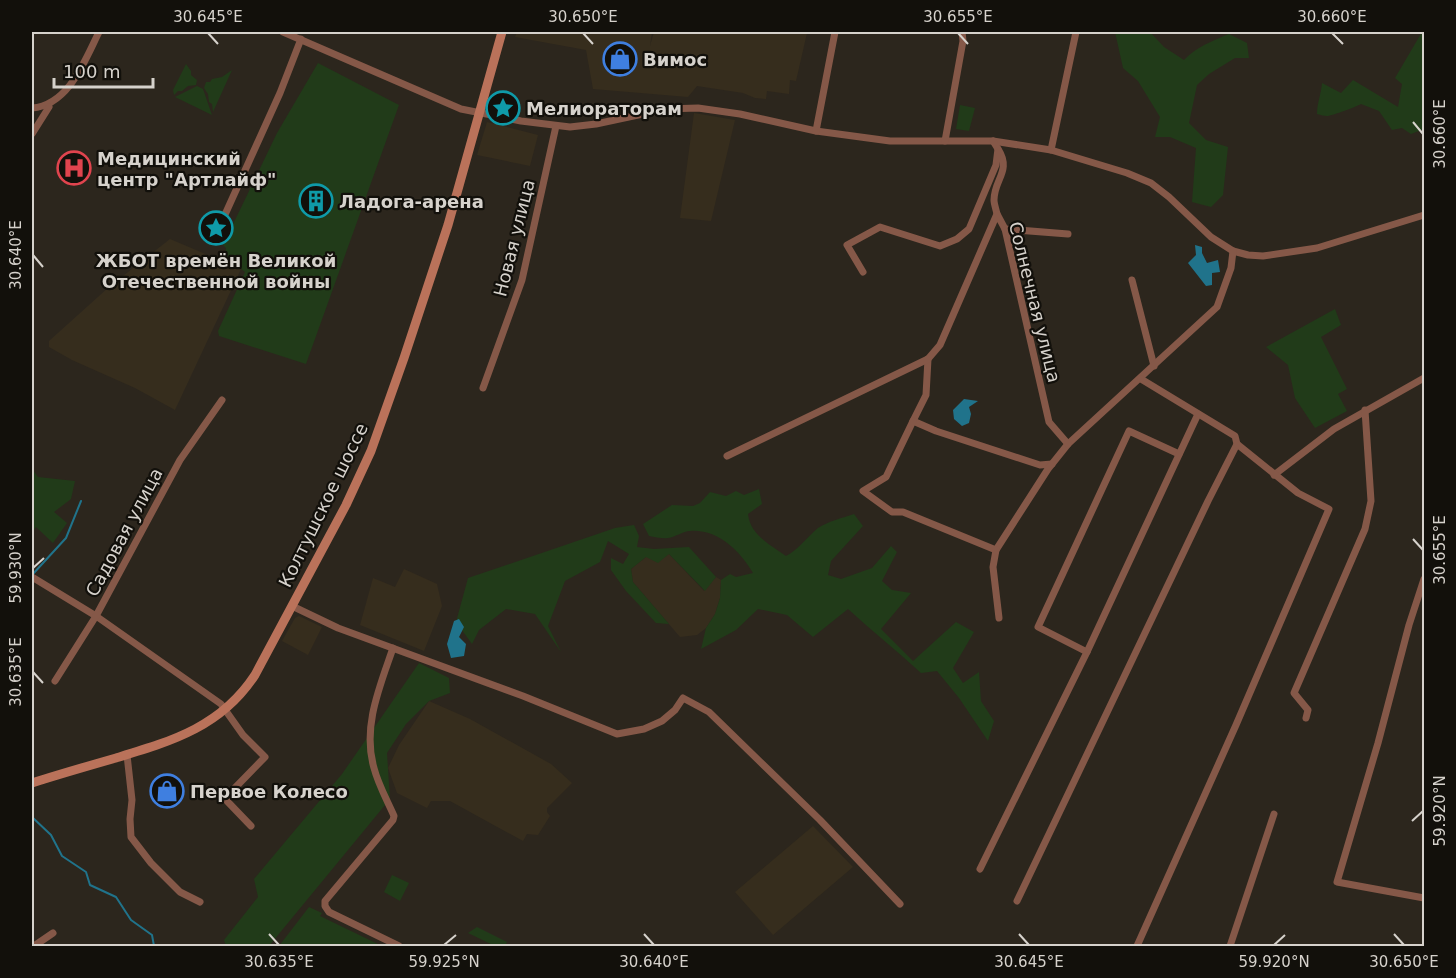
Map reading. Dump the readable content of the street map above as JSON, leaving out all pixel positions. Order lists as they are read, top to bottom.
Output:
{
  "streets": {
    "main road": ["Колтушское шоссе"],
    "street": ["Новая улица", "Солнечная улица", "Садовая улица"]
  },
  "places": {
    "shop": ["Вимос", "Первое Колесо"],
    "place": ["Мелиораторам", "ЖБОТ времён Великой Отечественной войны"],
    "hospital": ["Медицинский центр \"Артлайф\""],
    "building": ["Ладога-арена"]
  },
  "scale_bar": "100 m",
  "coordinates": [
    "30.645°E",
    "30.650°E",
    "30.655°E",
    "30.660°E",
    "30.640°E",
    "59.930°N",
    "30.635°E",
    "59.920°N",
    "59.925°N"
  ]
}
